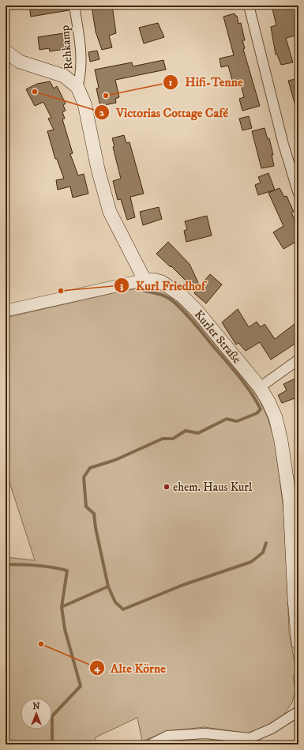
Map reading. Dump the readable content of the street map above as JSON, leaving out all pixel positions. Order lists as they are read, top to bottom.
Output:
{
  "streets": {
    "main road": ["Kurler Straße"],
    "street": ["Rehkamp"]
  },
  "places": [
    "Victorias Cottage Café",
    "Hifi-Tenne",
    "Kurl Friedhof",
    "ehem. Haus Kurl",
    "Alte Körne"
  ],
  "north": "top"
}
